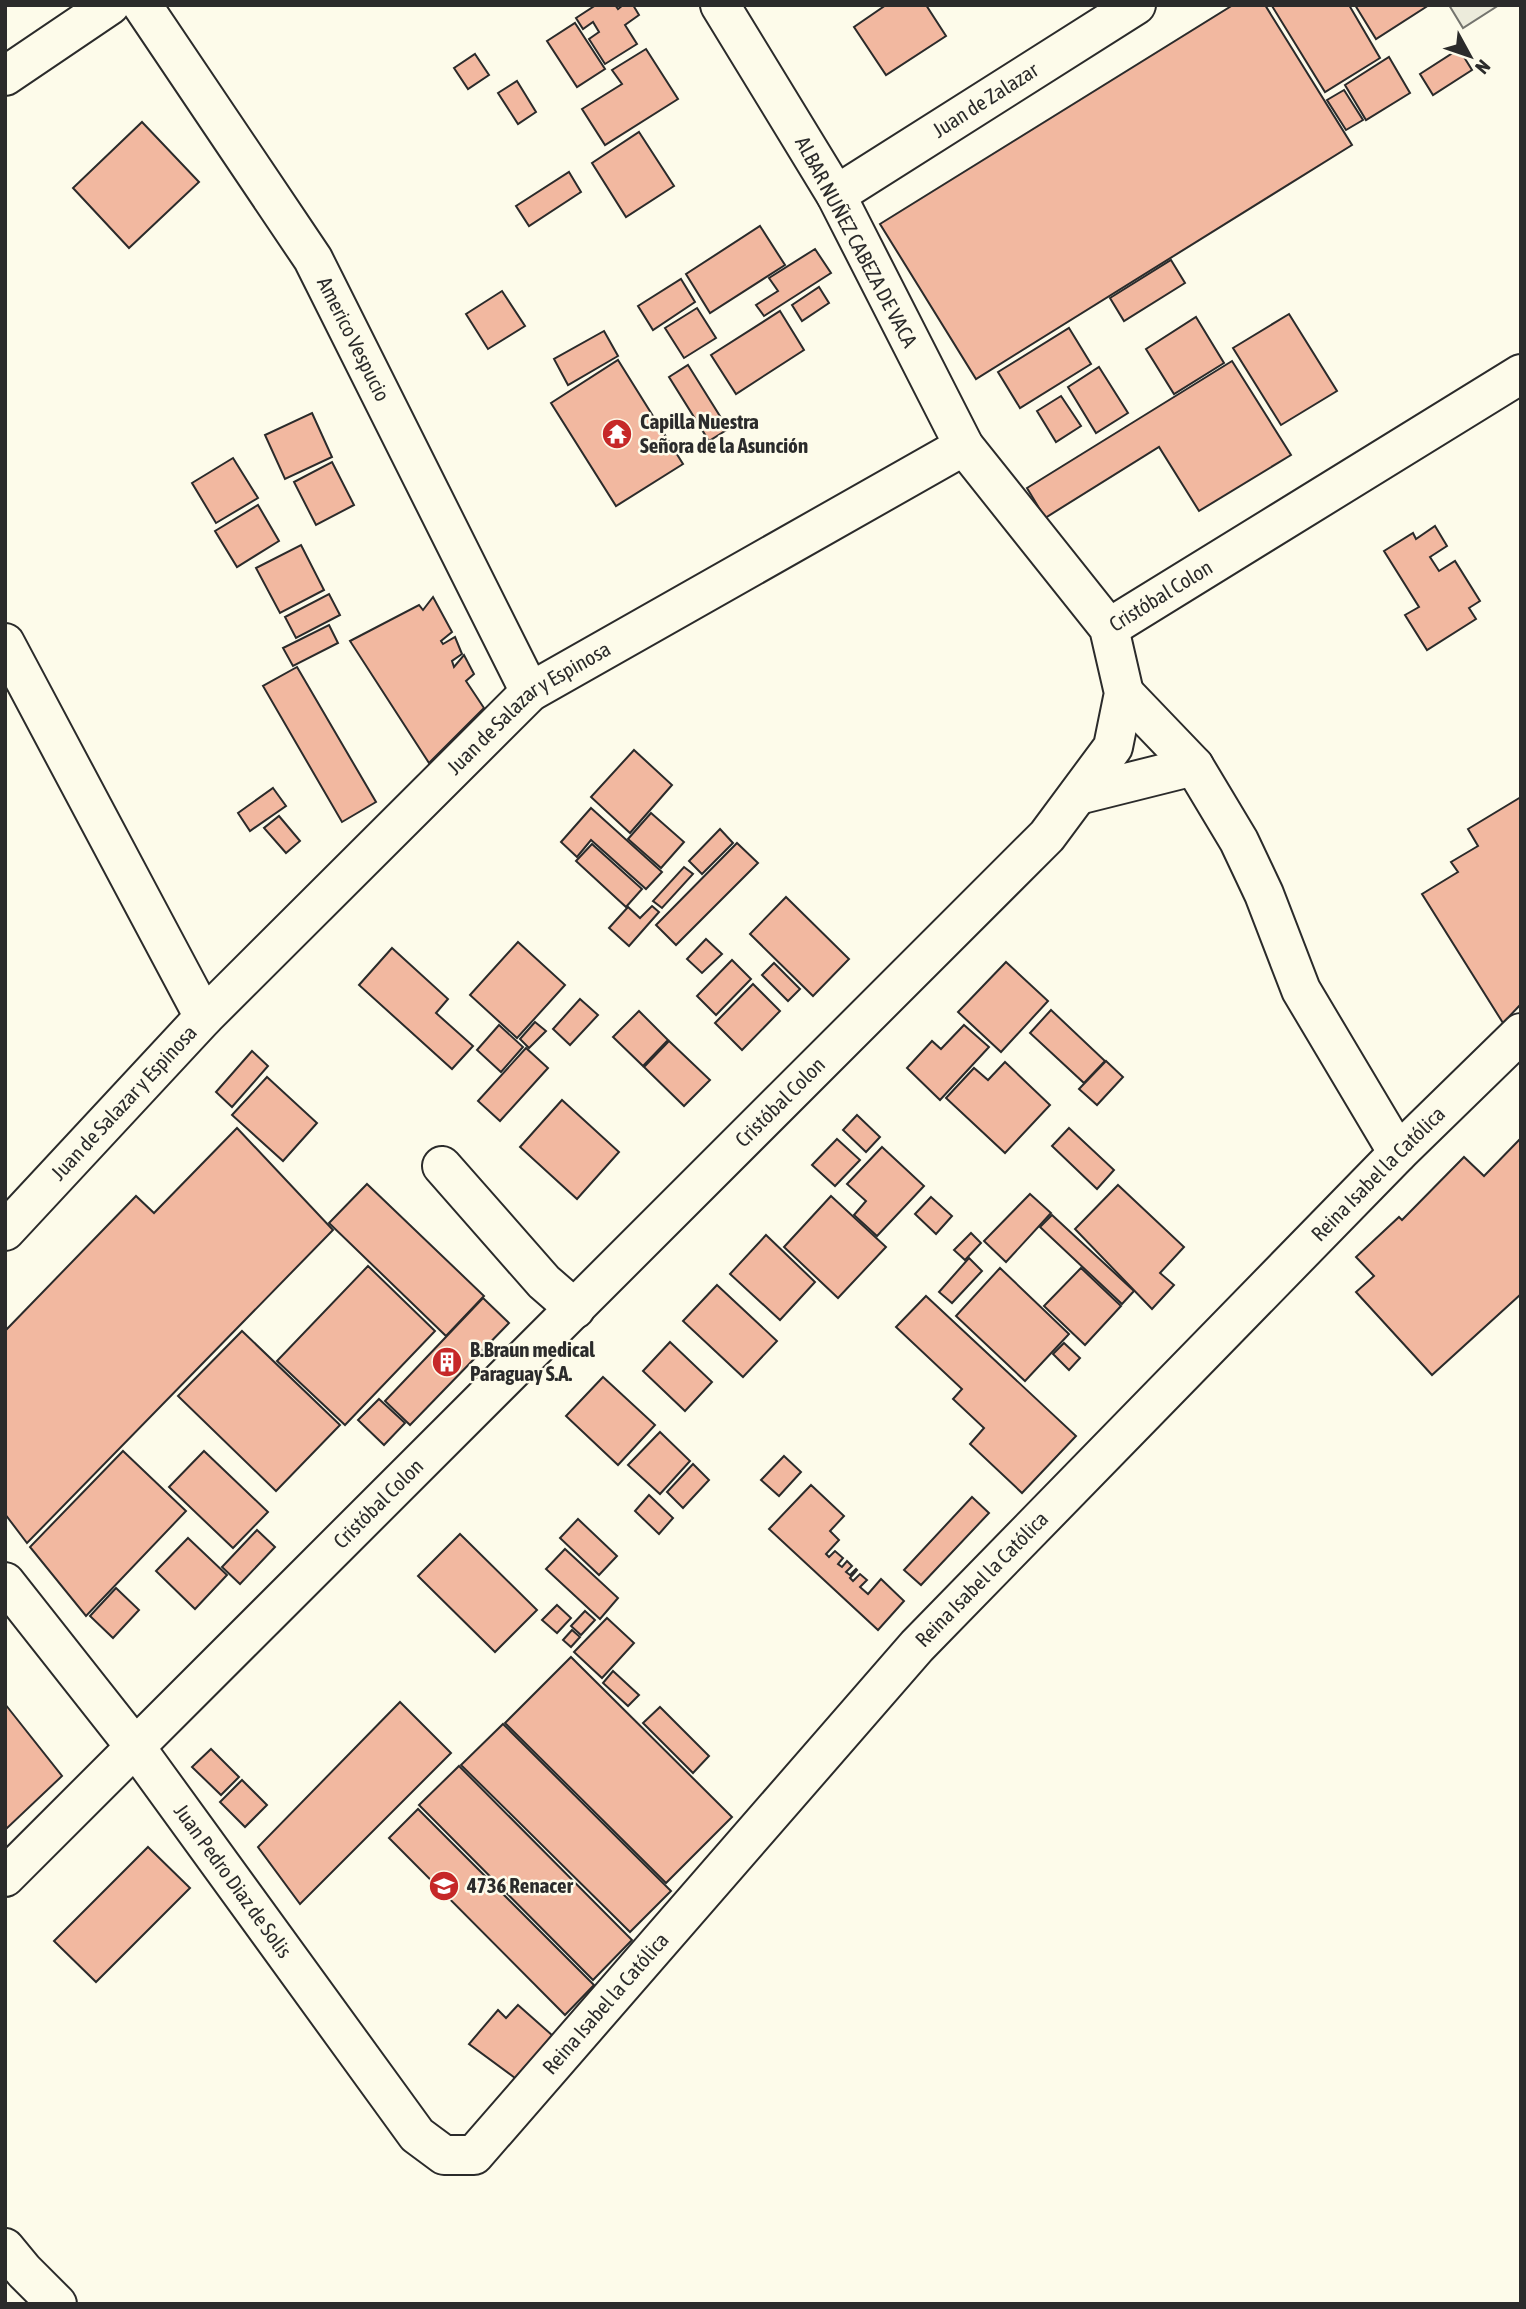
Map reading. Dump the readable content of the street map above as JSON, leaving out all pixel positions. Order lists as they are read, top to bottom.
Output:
{
  "streets": {
    "street": [
      "Juan de Zalazar",
      "ALBAR NUÑEZ CABEZA DE VACA",
      "Americo Vespucio",
      "Cristóbal Colon",
      "Juan de Salazar y Espinosa",
      "Reina Isabel la Católica",
      "Juan Pedro Diaz de Solis"
    ]
  },
  "crossings": [
    ["Juan de Zalazar", "ALBAR NUÑEZ CABEZA DE VACA"],
    ["ALBAR NUÑEZ CABEZA DE VACA", "Juan de Salazar y Espinosa"],
    ["Americo Vespucio", "Juan de Salazar y Espinosa"],
    ["Cristóbal Colon", "Juan Pedro Diaz de Solis"],
    ["Reina Isabel la Católica", "Juan Pedro Diaz de Solis"]
  ],
  "places": {
    "temple": ["Capilla Nuestra Señora de la Asunción"],
    "building": ["B.Braun medical Paraguay S.A."],
    "school or university": ["4736 Renacer"]
  },
  "north": "bottom right"
}
